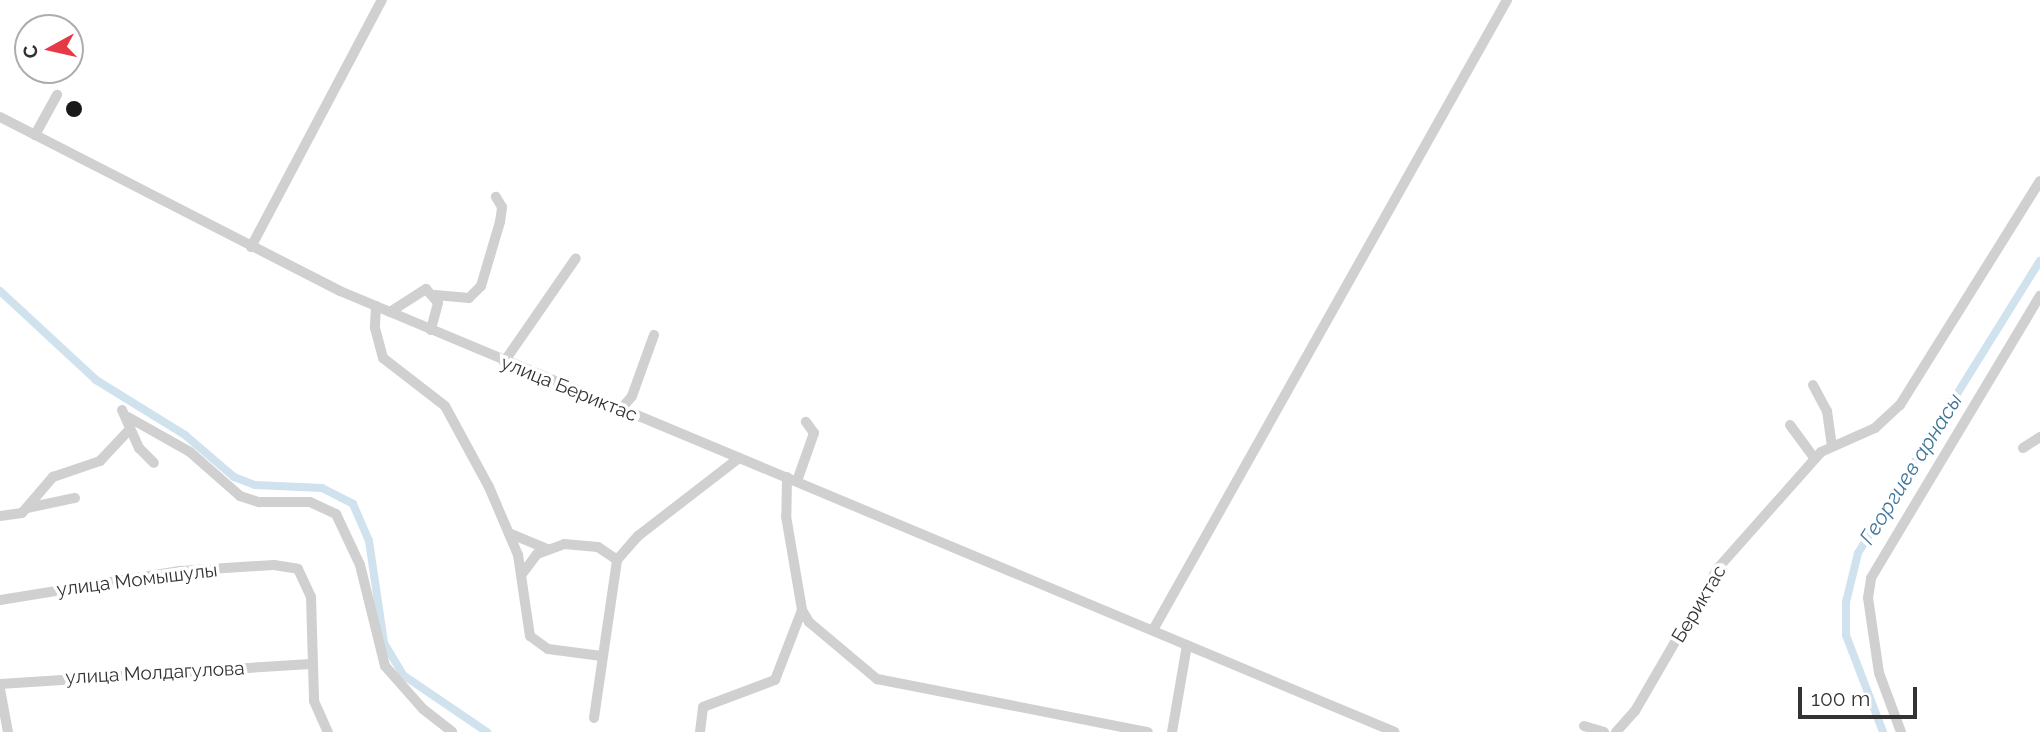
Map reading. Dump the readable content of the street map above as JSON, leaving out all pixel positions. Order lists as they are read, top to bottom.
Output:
{
  "streets": {
    "street": [
      "улица Бериктас",
      "улица Момышулы",
      "Бериктас",
      "улица Молдагулова"
    ]
  },
  "crossings": [
    ["улица Момышулы", "улица Молдагулова"]
  ],
  "water": ["Георгиев арнасы"],
  "scale_bar": "100 m",
  "north": "left"
}
